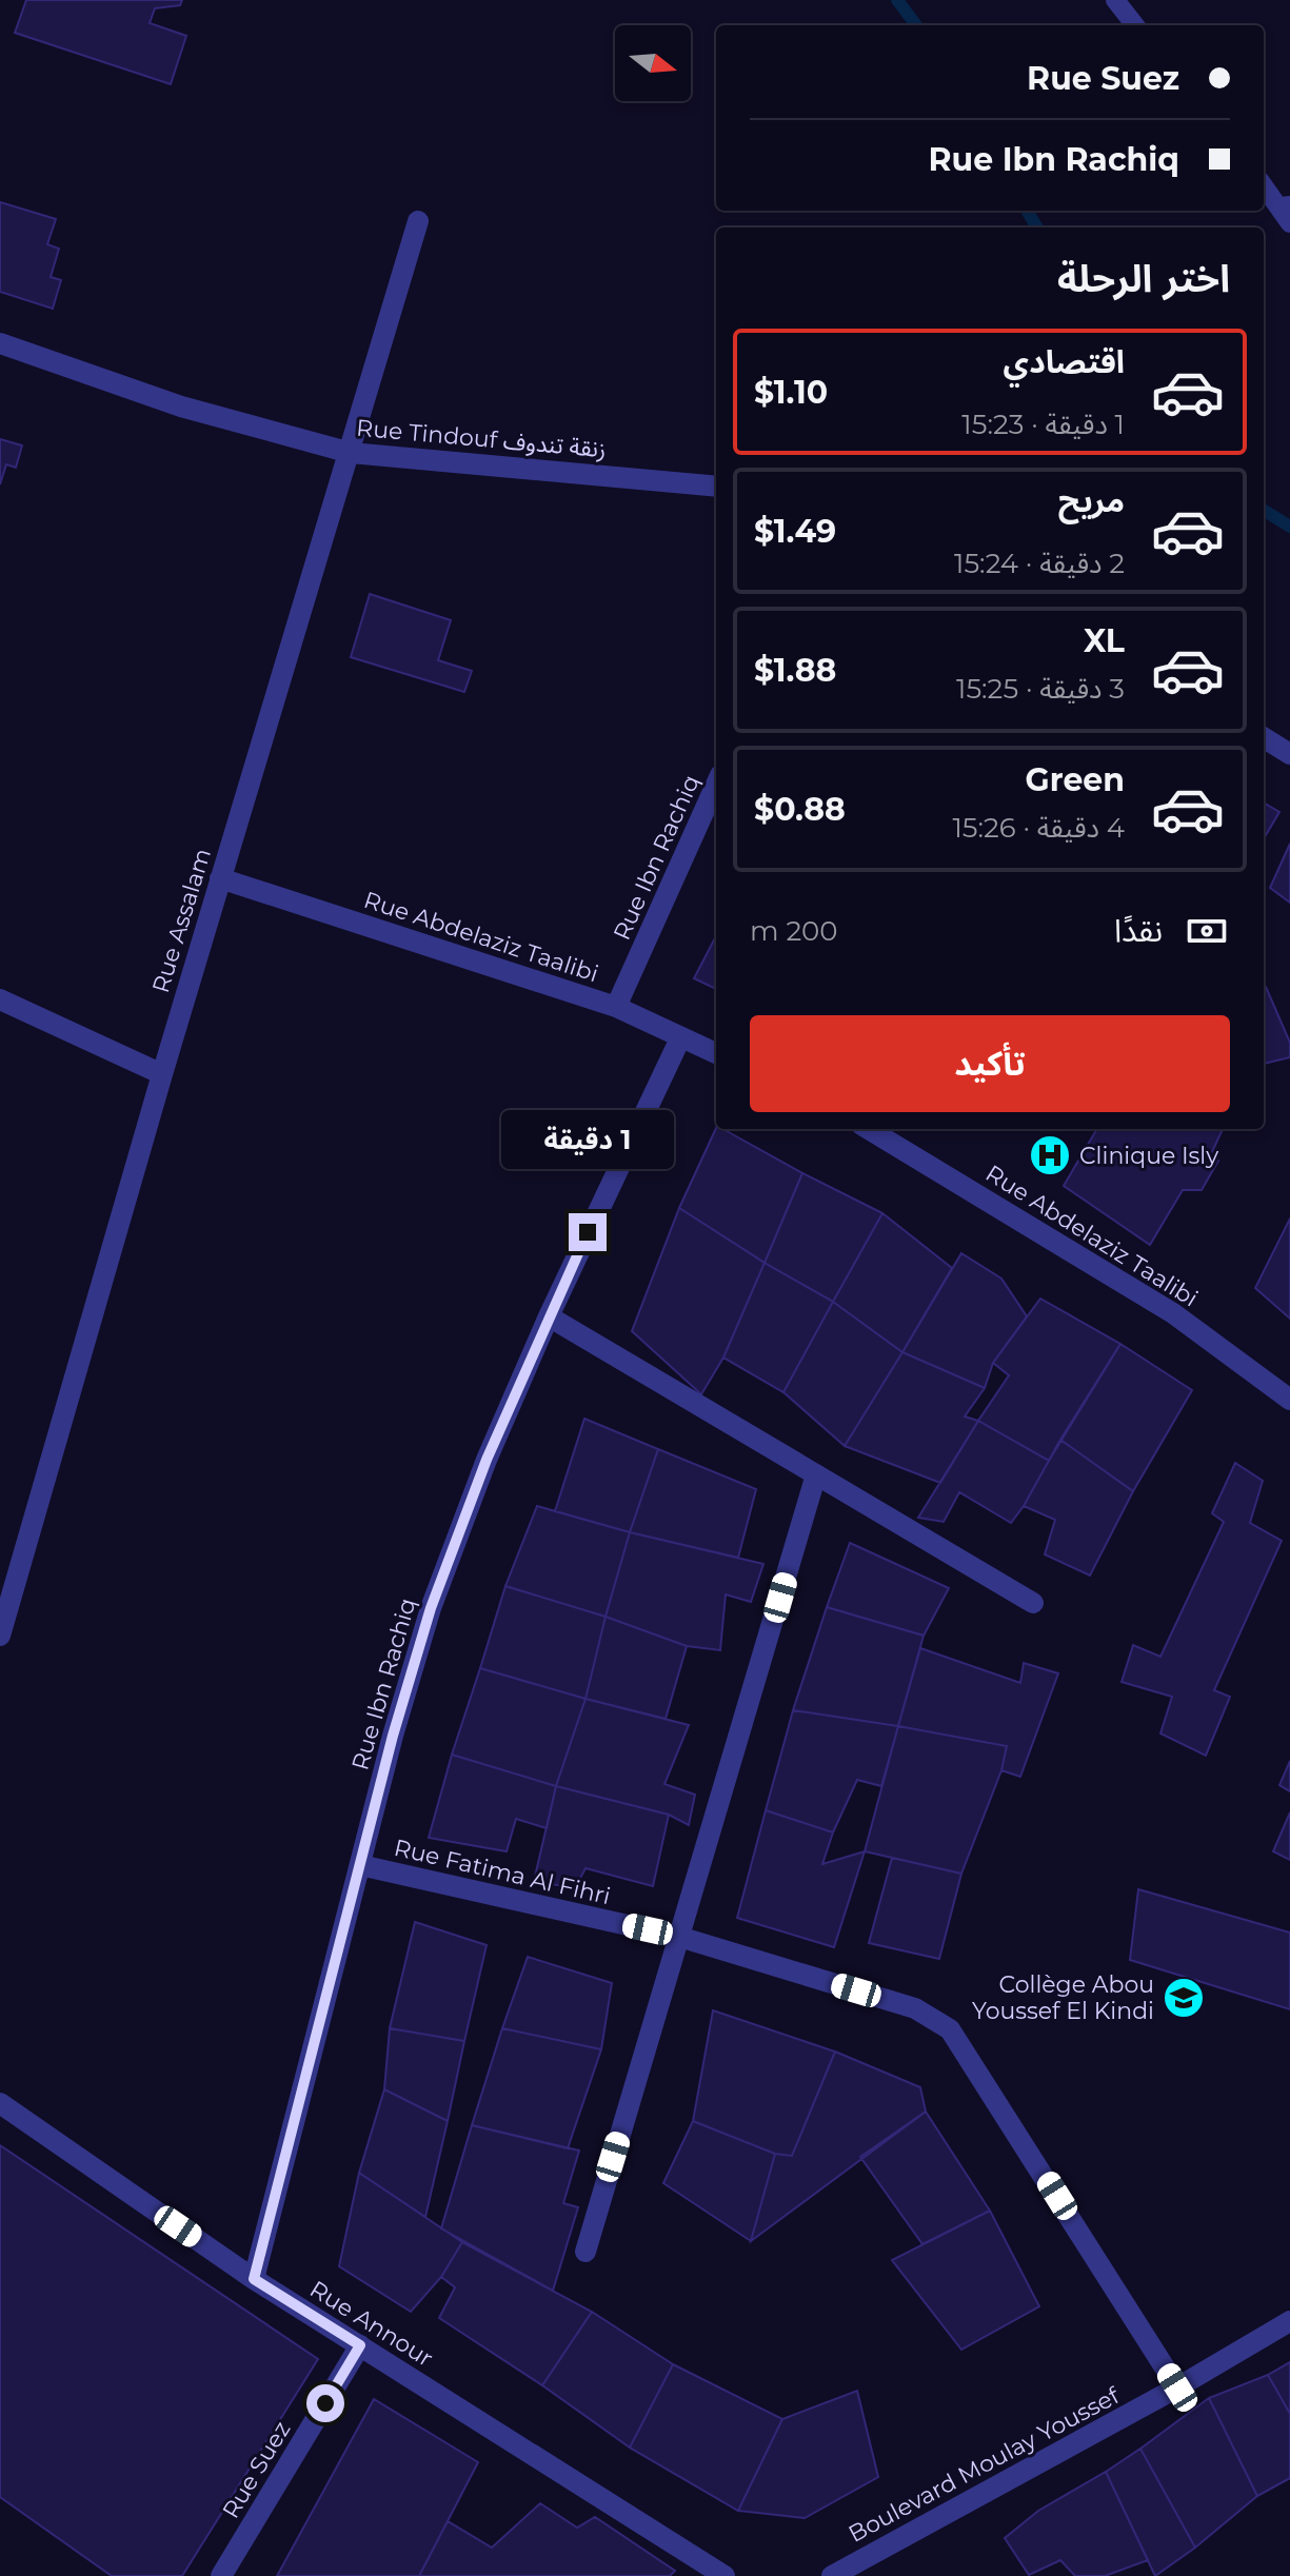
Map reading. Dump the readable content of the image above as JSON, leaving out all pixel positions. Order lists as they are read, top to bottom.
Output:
{
  "streets": {
    "street": [
      "Rue Tindouf زنقة تندوف",
      "Rue Ibn Rachiq",
      "Rue Assalam",
      "Rue Abdelaziz Taalibi",
      "Rue Fatima Al Fihri",
      "Rue Annour",
      "Boulevard Moulay Youssef",
      "Rue Suez"
    ]
  },
  "crossings": [
    ["Rue Tindouf زنقة تندوف", "Rue Assalam"],
    ["Rue Ibn Rachiq", "Rue Abdelaziz Taalibi"],
    ["Rue Ibn Rachiq", "Rue Fatima Al Fihri"],
    ["Rue Ibn Rachiq", "Rue Annour"],
    ["Rue Assalam", "Rue Abdelaziz Taalibi"],
    ["Rue Fatima Al Fihri", "Boulevard Moulay Youssef"],
    ["Rue Annour", "Rue Suez"]
  ],
  "places": {
    "hospital": ["Clinique Isly"],
    "school or university": ["Collège Abou Youssef El Kindi"]
  },
  "north": "right",
  "page": {
    "banner": ["Rue Suez", "Rue Ibn Rachiq"],
    "heading": "اختر الرحلة",
    "list": [
      {
        "name": "اقتصادي",
        "note": "1 دقيقة · 15:23",
        "value": "$1.10"
      },
      {
        "name": "مريح",
        "note": "2 دقيقة · 15:24",
        "value": "$1.49"
      },
      {
        "name": "XL",
        "note": "3 دقيقة · 15:25",
        "value": "$1.88"
      },
      {
        "name": "Green",
        "note": "4 دقيقة · 15:26",
        "value": "$0.88"
      }
    ],
    "pay": ["نقدًا", "200 m"],
    "buttons": "تأكيد",
    "bubble": "1 دقيقة"
  }
}
